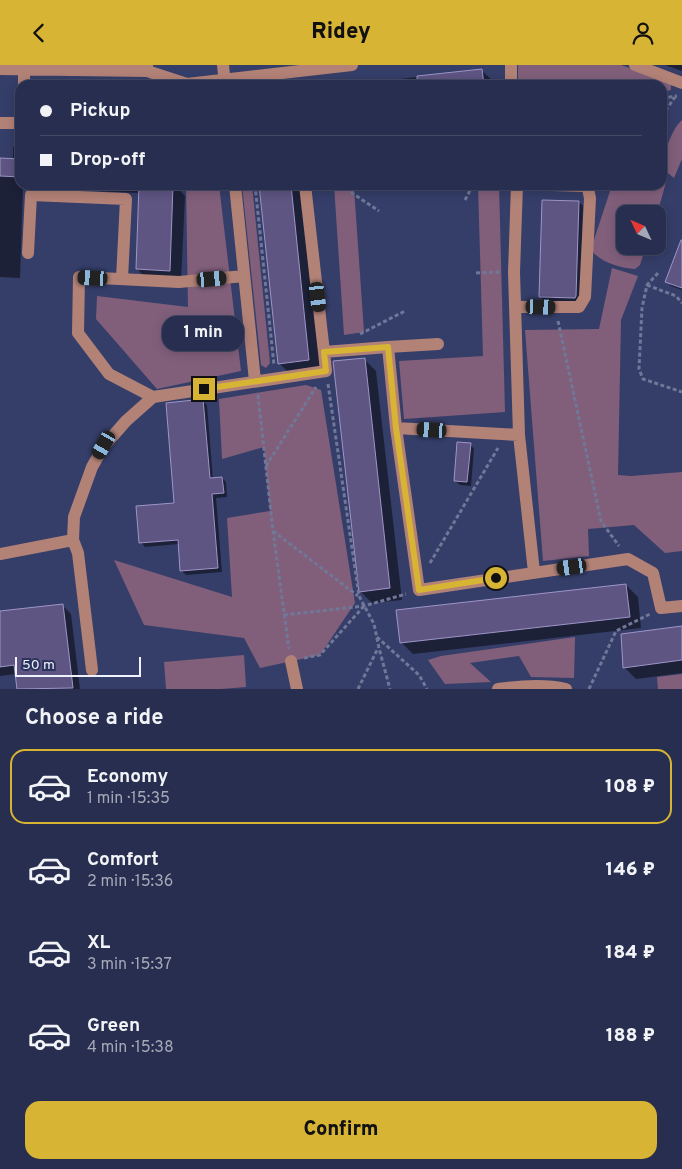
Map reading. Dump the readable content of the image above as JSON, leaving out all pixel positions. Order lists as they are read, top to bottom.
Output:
{
  "scale_bar": "50 m",
  "north": "top left",
  "page": {
    "header": "Ridey",
    "banner": ["Pickup", "Drop-off"],
    "bubble": "1 min",
    "scale": "50 m",
    "heading": "Choose a ride",
    "list": [
      {
        "name": "Economy",
        "note": "1 min · 15:35",
        "value": "108 ₽"
      },
      {
        "name": "Comfort",
        "note": "2 min · 15:36",
        "value": "146 ₽"
      },
      {
        "name": "XL",
        "note": "3 min · 15:37",
        "value": "184 ₽"
      },
      {
        "name": "Green",
        "note": "4 min · 15:38",
        "value": "188 ₽"
      }
    ],
    "buttons": "Confirm"
  }
}
